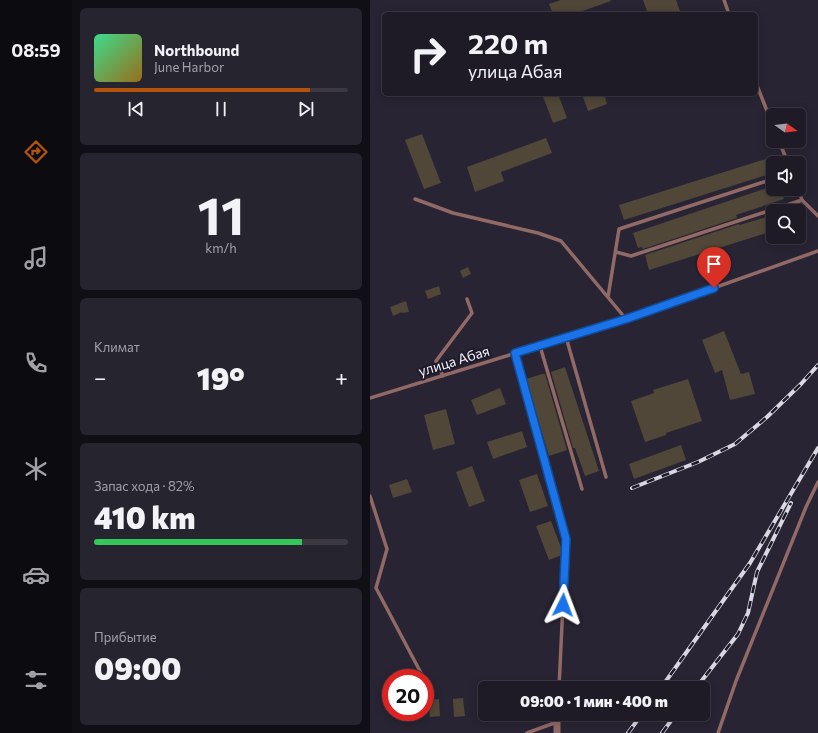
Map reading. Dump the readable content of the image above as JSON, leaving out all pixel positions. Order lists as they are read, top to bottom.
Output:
{
  "streets": {
    "lane": ["улица Абая"]
  },
  "north": "right",
  "page": {
    "tabs": "08:59",
    "turn": ["220 m", "улица Абая"],
    "song": ["Northbound", "June Harbor"],
    "tile": [
      ["11", "km/h"],
      "Климат",
      ["Запас хода · 82%", "410 km"],
      ["Прибытие", "09:00"]
    ],
    "heat": ["−", "19°", "+"],
    "limit": "20",
    "trip": "09:00 · 1 мин · 400 m"
  }
}
